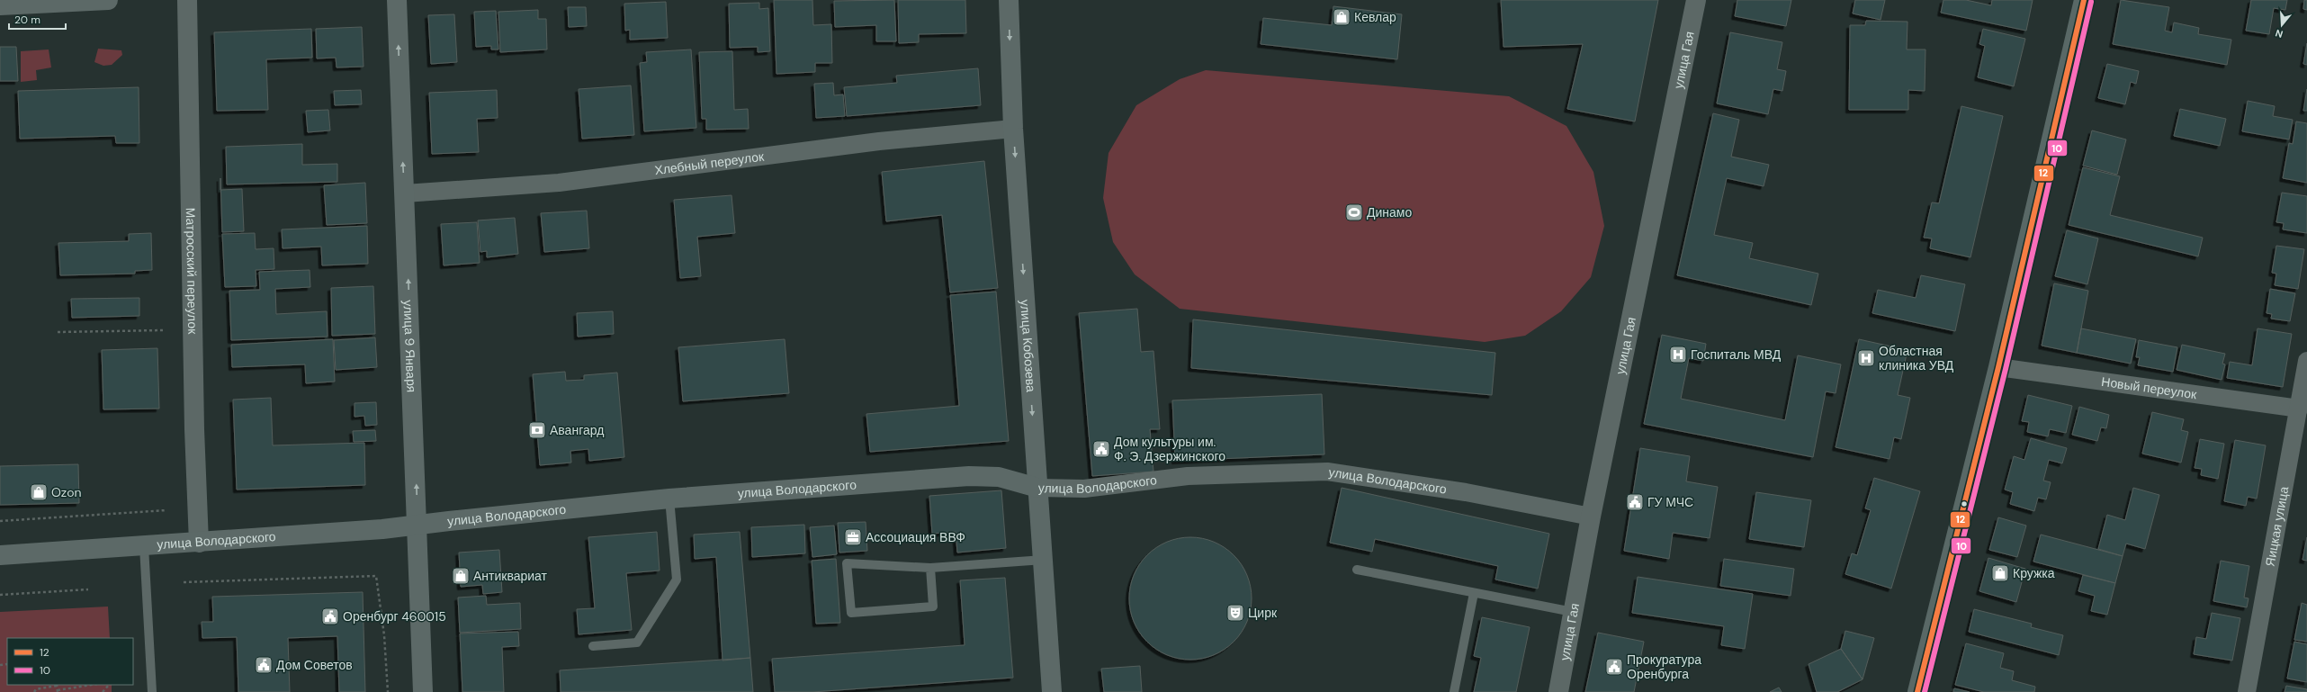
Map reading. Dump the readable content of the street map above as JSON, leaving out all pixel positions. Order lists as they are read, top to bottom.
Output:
{
  "streets": {
    "main road": ["улица 9 Января", "улица Кобозева", "улица Володарского"],
    "street": [
      "улица Гая",
      "Хлебный переулок",
      "Матросский переулок",
      "Новый переулок",
      "Яицкая улица"
    ]
  },
  "crossings": [
    ["улица Гая", "улица Володарского"],
    ["Хлебный переулок", "улица 9 Января"],
    ["Хлебный переулок", "улица Кобозева"],
    ["Матросский переулок", "улица Володарского"],
    ["улица 9 Января", "улица Володарского"],
    ["улица Кобозева", "улица Володарского"],
    ["Новый переулок", "Яицкая улица"]
  ],
  "one_way": ["улица 9 Января", "улица Кобозева"],
  "places": {
    "shop": [
      "Кевлар",
      "Ozon",
      "Кружка",
      "Антиквариат"
    ],
    "sports": ["Динамо"],
    "hospital": ["Госпиталь МВД", "Областная клиника УВД"],
    "bank": ["Авангард"],
    "public building": [
      "Дом культуры им. Ф. Э. Дзержинского",
      "ГУ МЧС",
      "Оренбург 460015",
      "Дом Советов",
      "Прокуратура Оренбурга"
    ],
    "office": ["Ассоциация ВВФ"],
    "theatre": ["Цирк"]
  },
  "lines": ["transit line 12", "transit line 10"],
  "legend": ["12", "10"],
  "scale_bar": "20 m",
  "north": "bottom"
}
